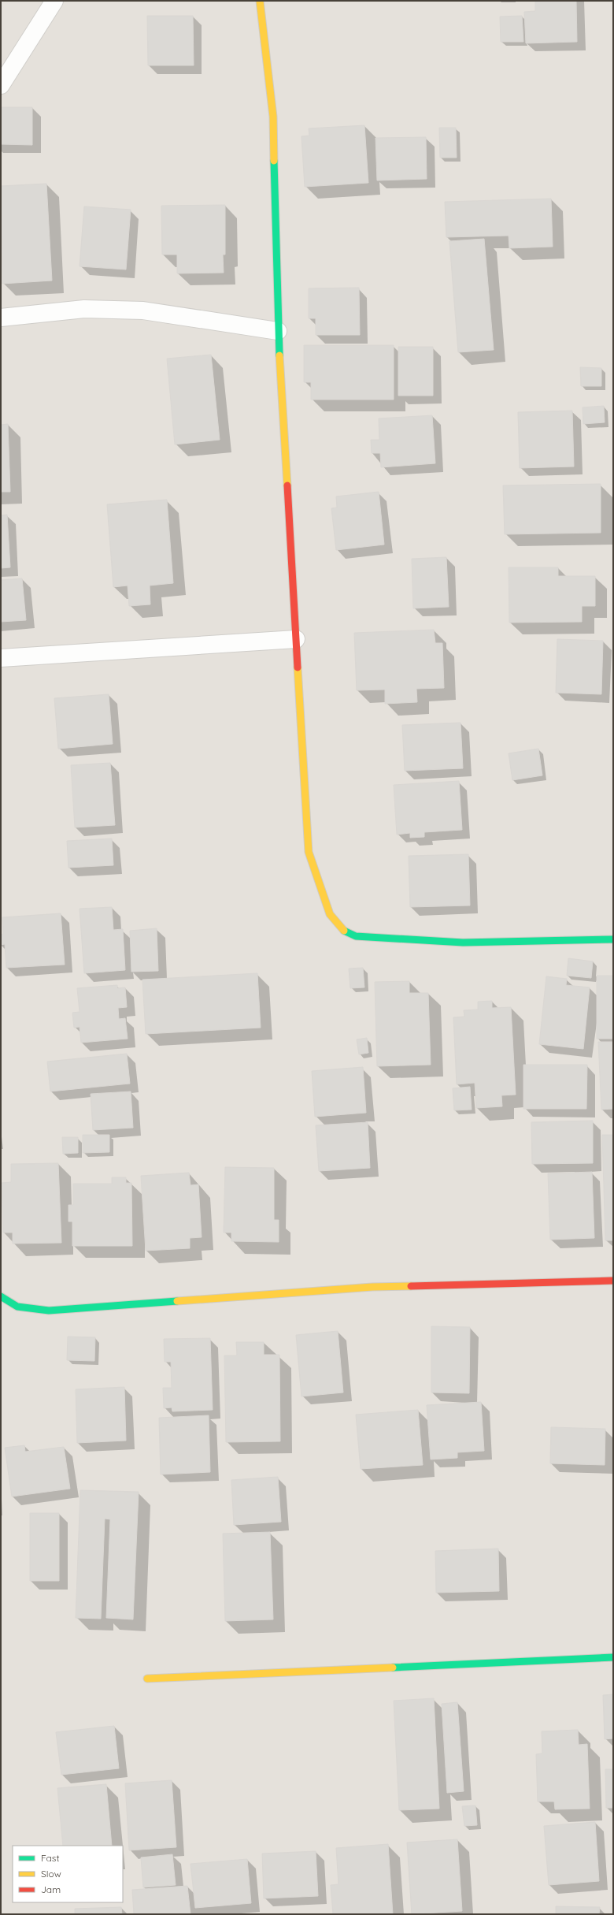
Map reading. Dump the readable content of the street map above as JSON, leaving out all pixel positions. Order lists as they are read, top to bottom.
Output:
{
  "legend": ["Fast", "Slow", "Jam"]
}
